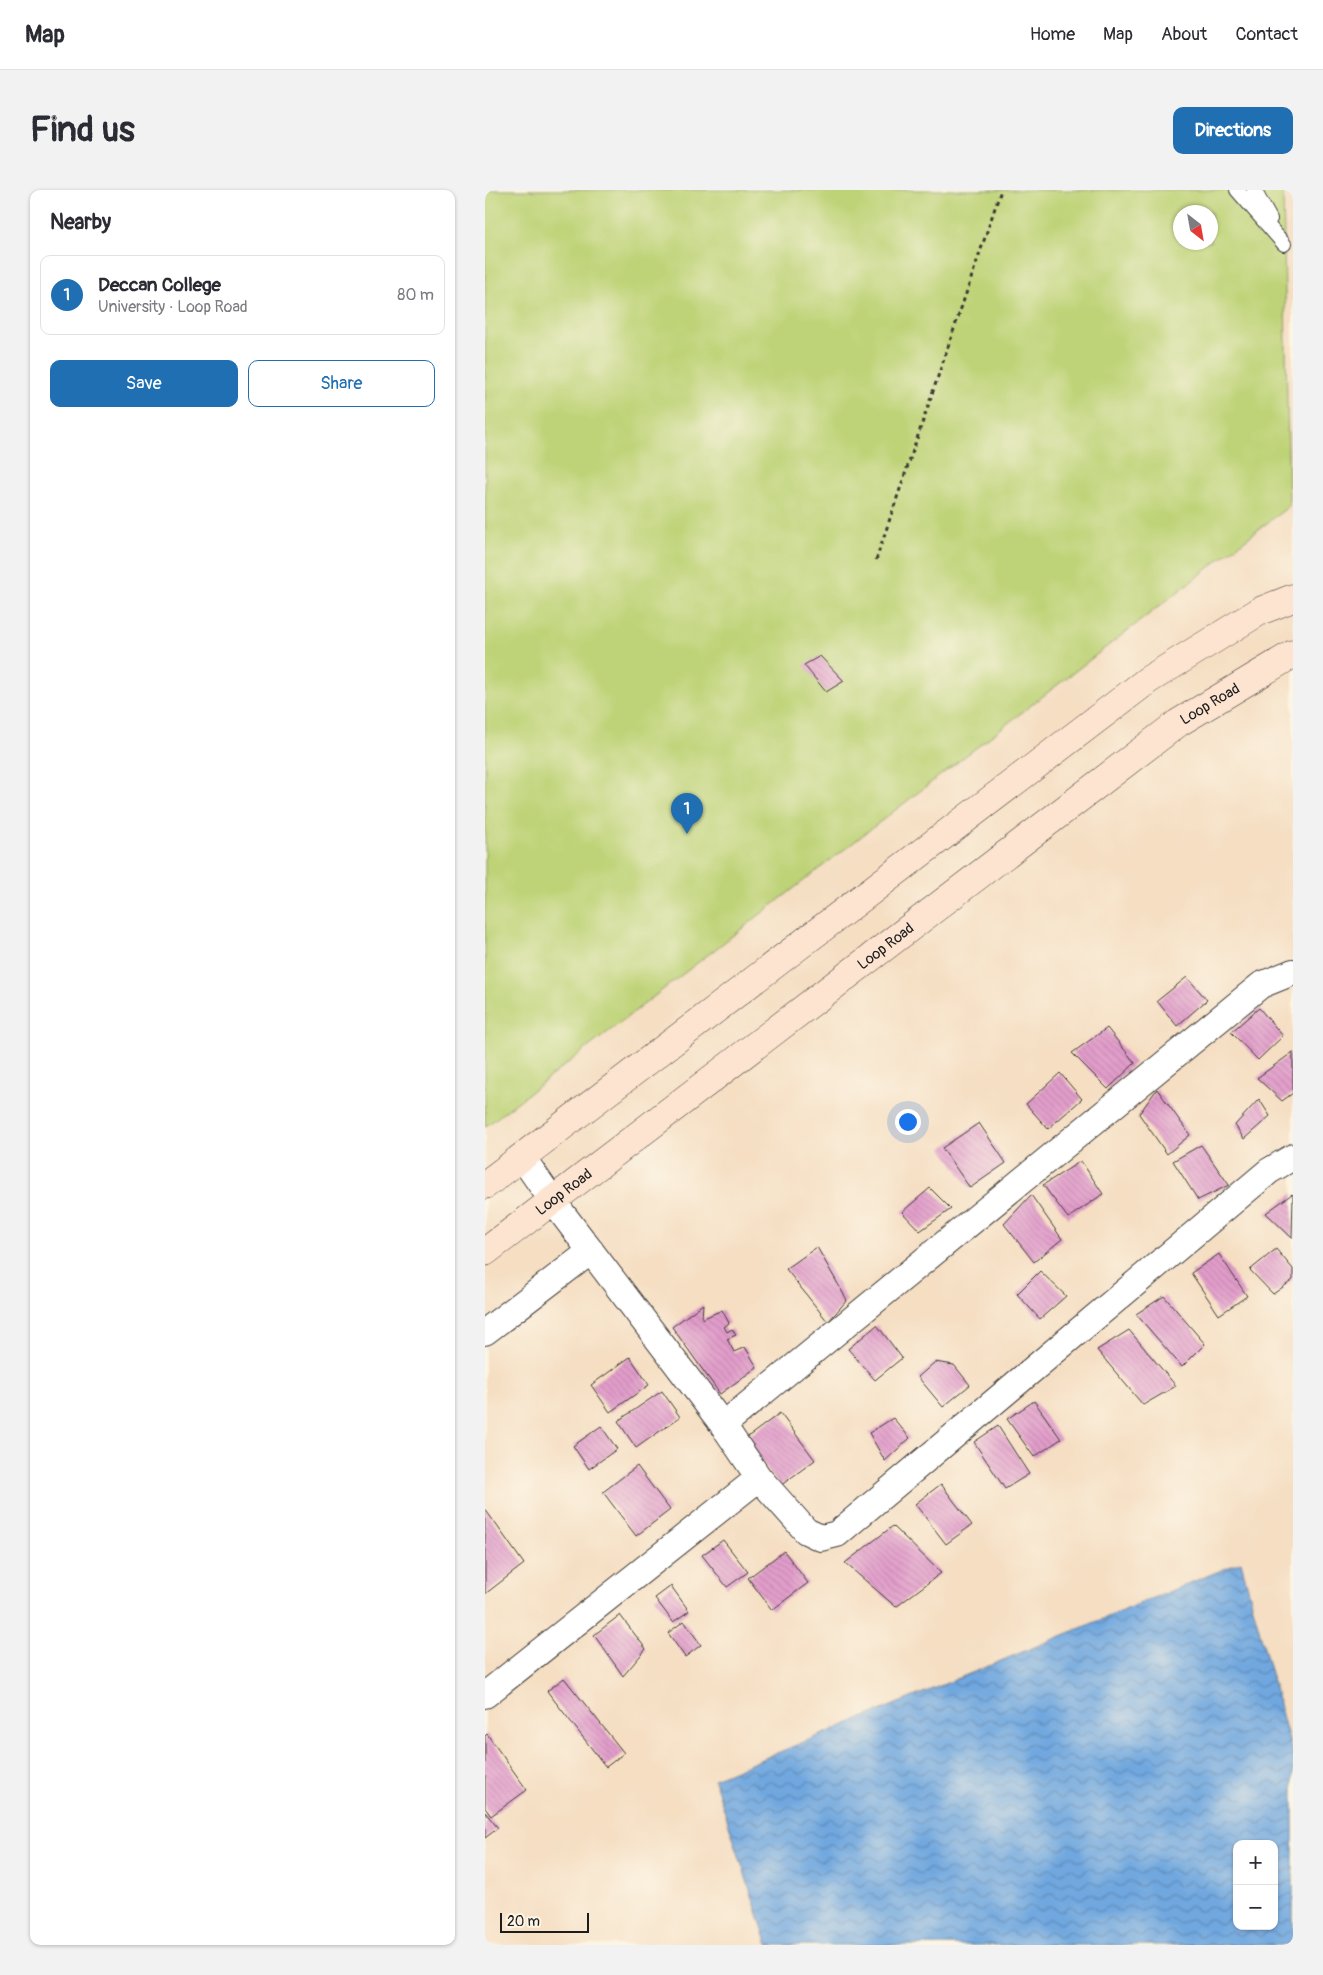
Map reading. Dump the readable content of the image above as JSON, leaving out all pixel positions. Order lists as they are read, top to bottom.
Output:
{
  "streets": {
    "main road": ["Loop Road"]
  },
  "scale_bar": "20 m",
  "north": "bottom right",
  "page": {
    "header": "Map",
    "nav": [
      "Home",
      "Map",
      "About",
      "Contact"
    ],
    "buttons": [
      "Directions",
      ["Save", "Share"]
    ],
    "title": "Find us",
    "heading": "Nearby",
    "list": [
      {
        "mark": "1",
        "name": "Deccan College",
        "note": "University · Loop Road",
        "value": "80 m"
      }
    ],
    "pins": "1",
    "map_buttons": ["+", "−"],
    "scale": "20 m"
  }
}
